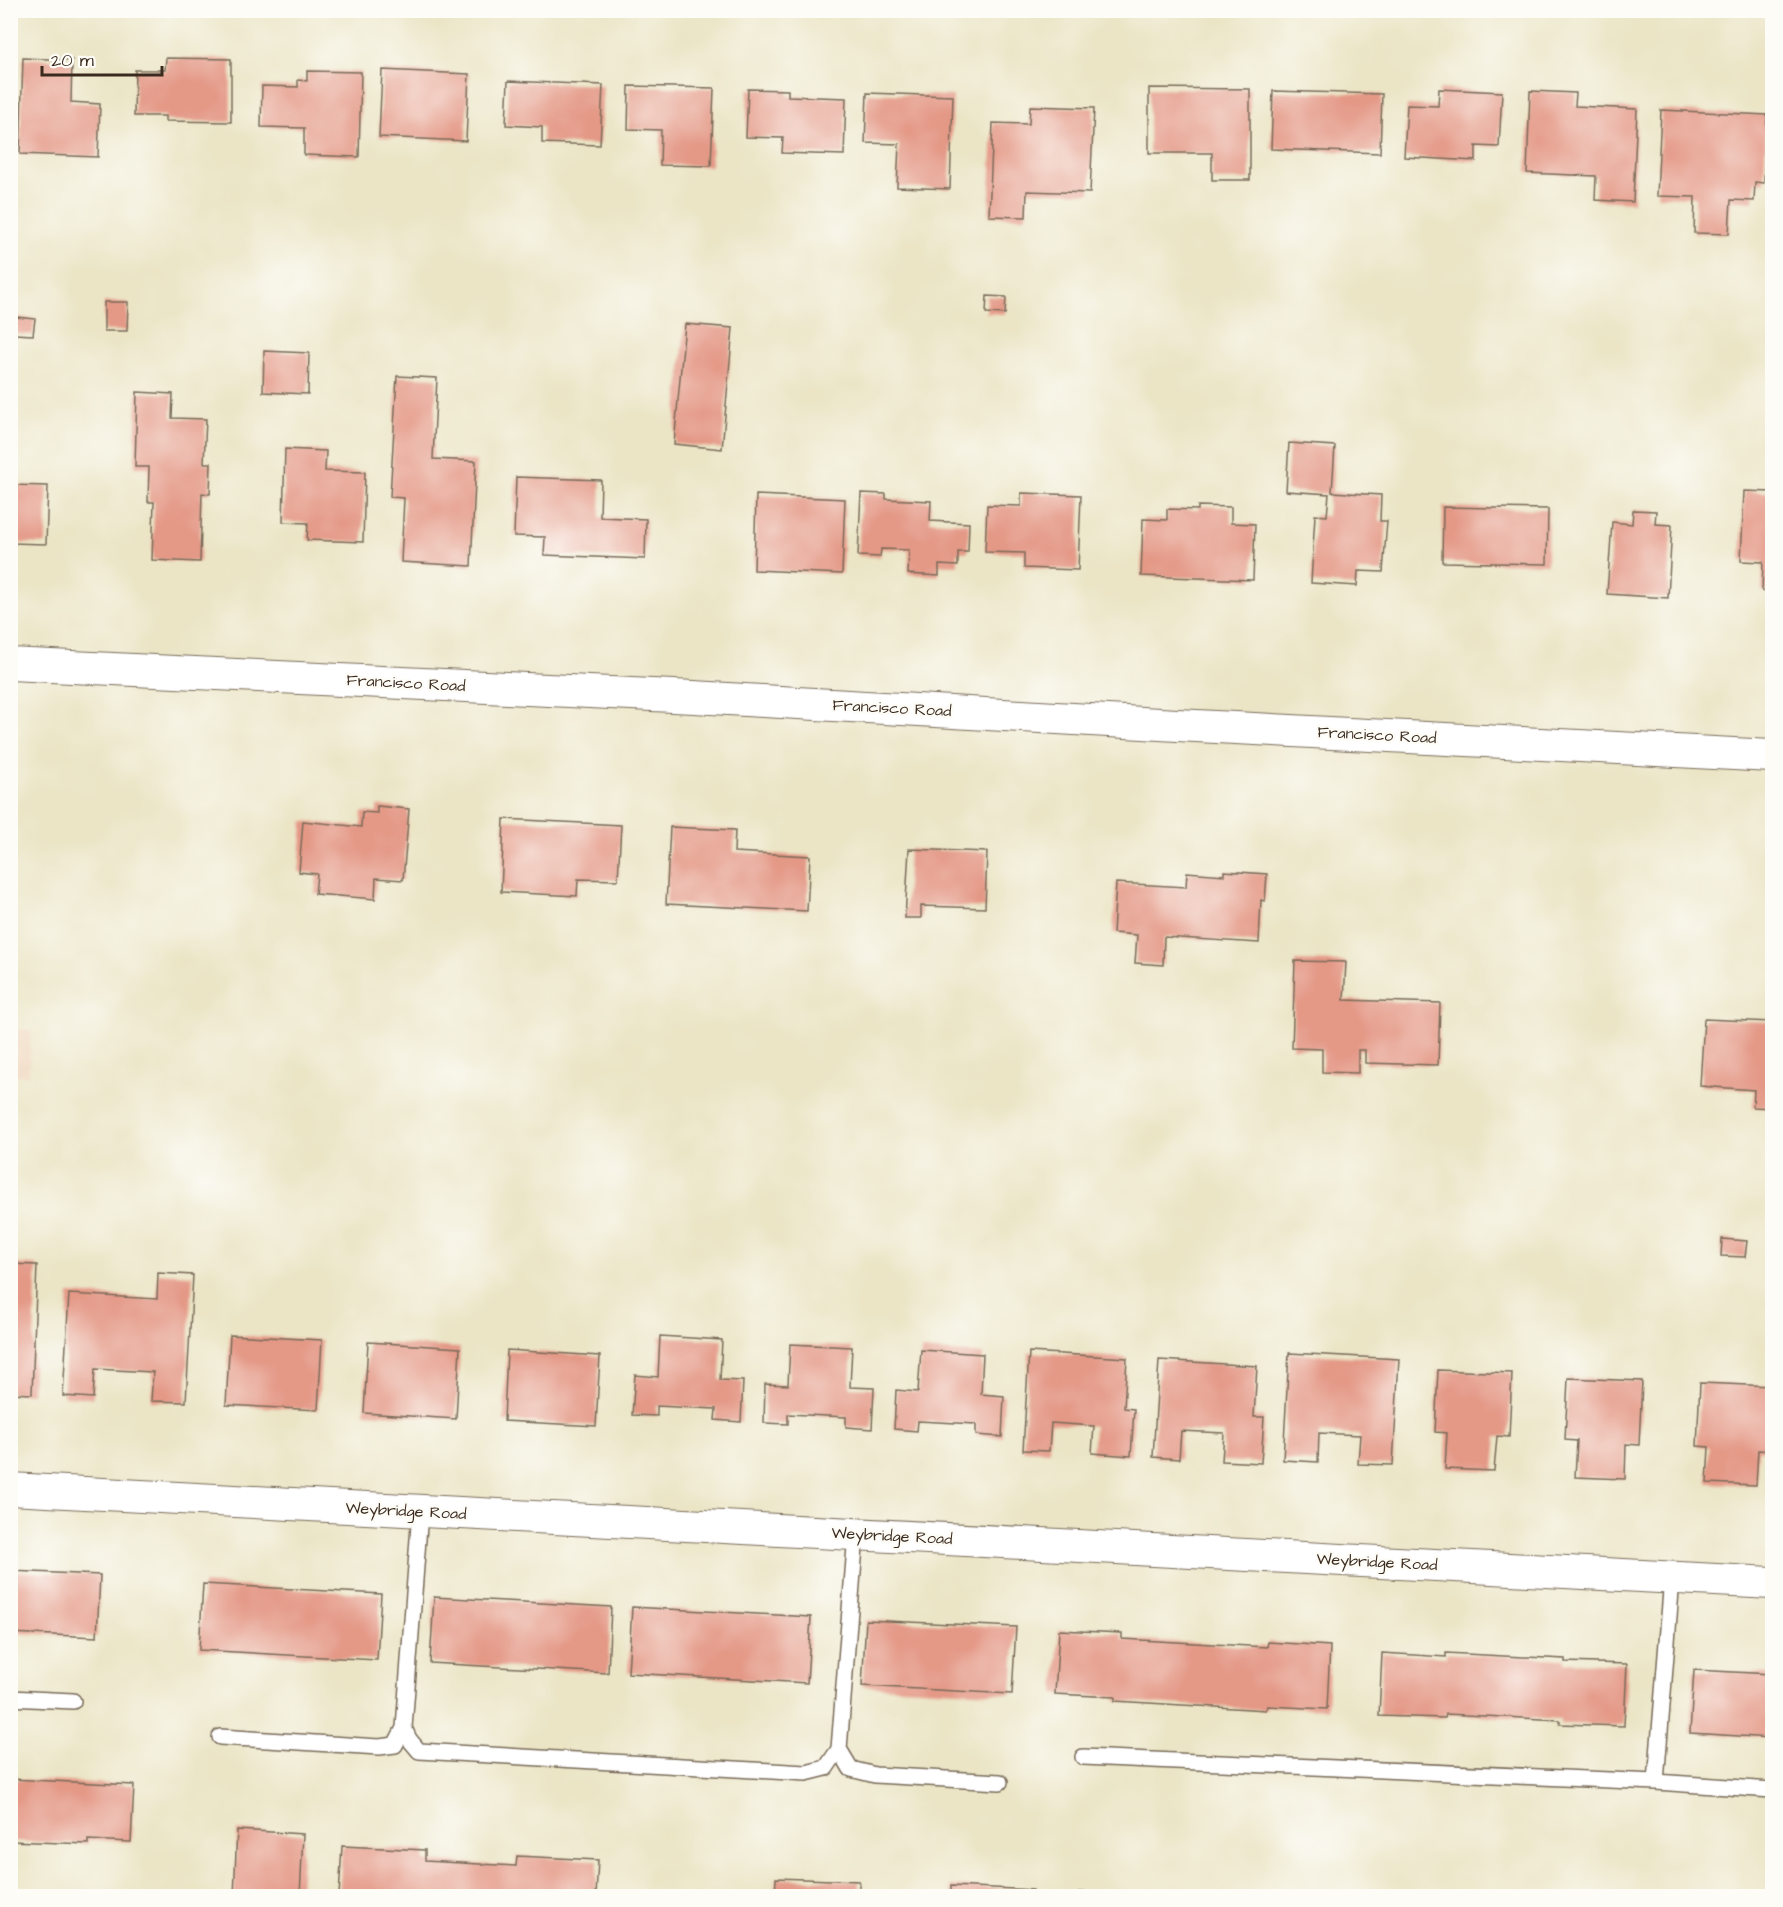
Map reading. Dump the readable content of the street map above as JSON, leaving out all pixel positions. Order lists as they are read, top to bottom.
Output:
{
  "streets": {
    "street": ["Francisco Road", "Weybridge Road"]
  },
  "scale_bar": "20 m"
}
